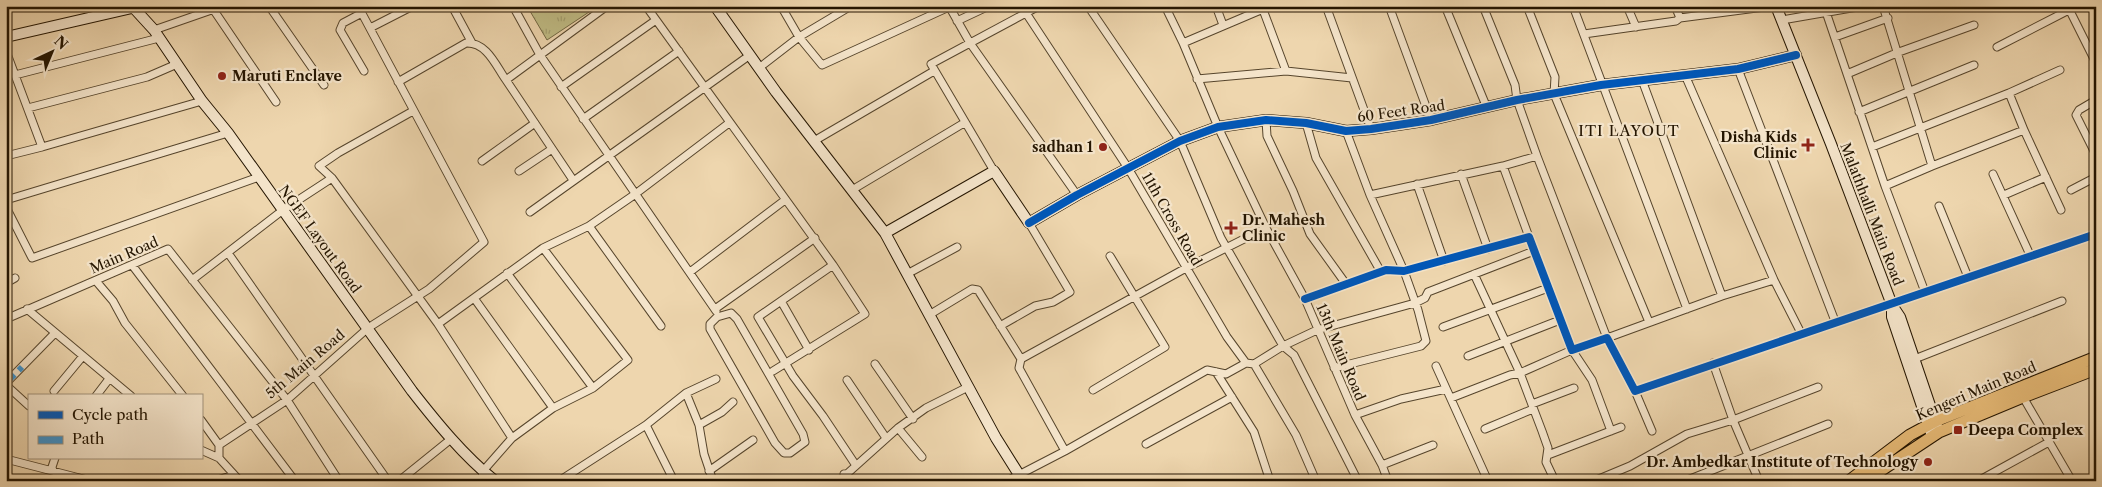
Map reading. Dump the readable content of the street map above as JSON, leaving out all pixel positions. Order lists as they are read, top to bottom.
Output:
{
  "streets": {
    "main road": ["Kengeri Main Road"],
    "street": [
      "60 Feet Road",
      "Malathhalli Main Road",
      "11th Cross Road",
      "NGEF Layout Road",
      "Main Road",
      "13th Main Road",
      "5th Main Road"
    ]
  },
  "crossings": [
    ["60 Feet Road", "Malathhalli Main Road"],
    ["60 Feet Road", "11th Cross Road"],
    ["60 Feet Road", "13th Main Road"],
    ["NGEF Layout Road", "5th Main Road"]
  ],
  "districts": ["ITI LAYOUT"],
  "places": {
    "other": ["Maruti Enclave", "sadhan 1", "Dr. Ambedkar Institute of Technology"],
    "health": ["Disha Kids Clinic", "Dr. Mahesh Clinic"],
    "transit": ["Deepa Complex"]
  },
  "legend": ["Cycle path", "Path"],
  "north": "top right"
}
